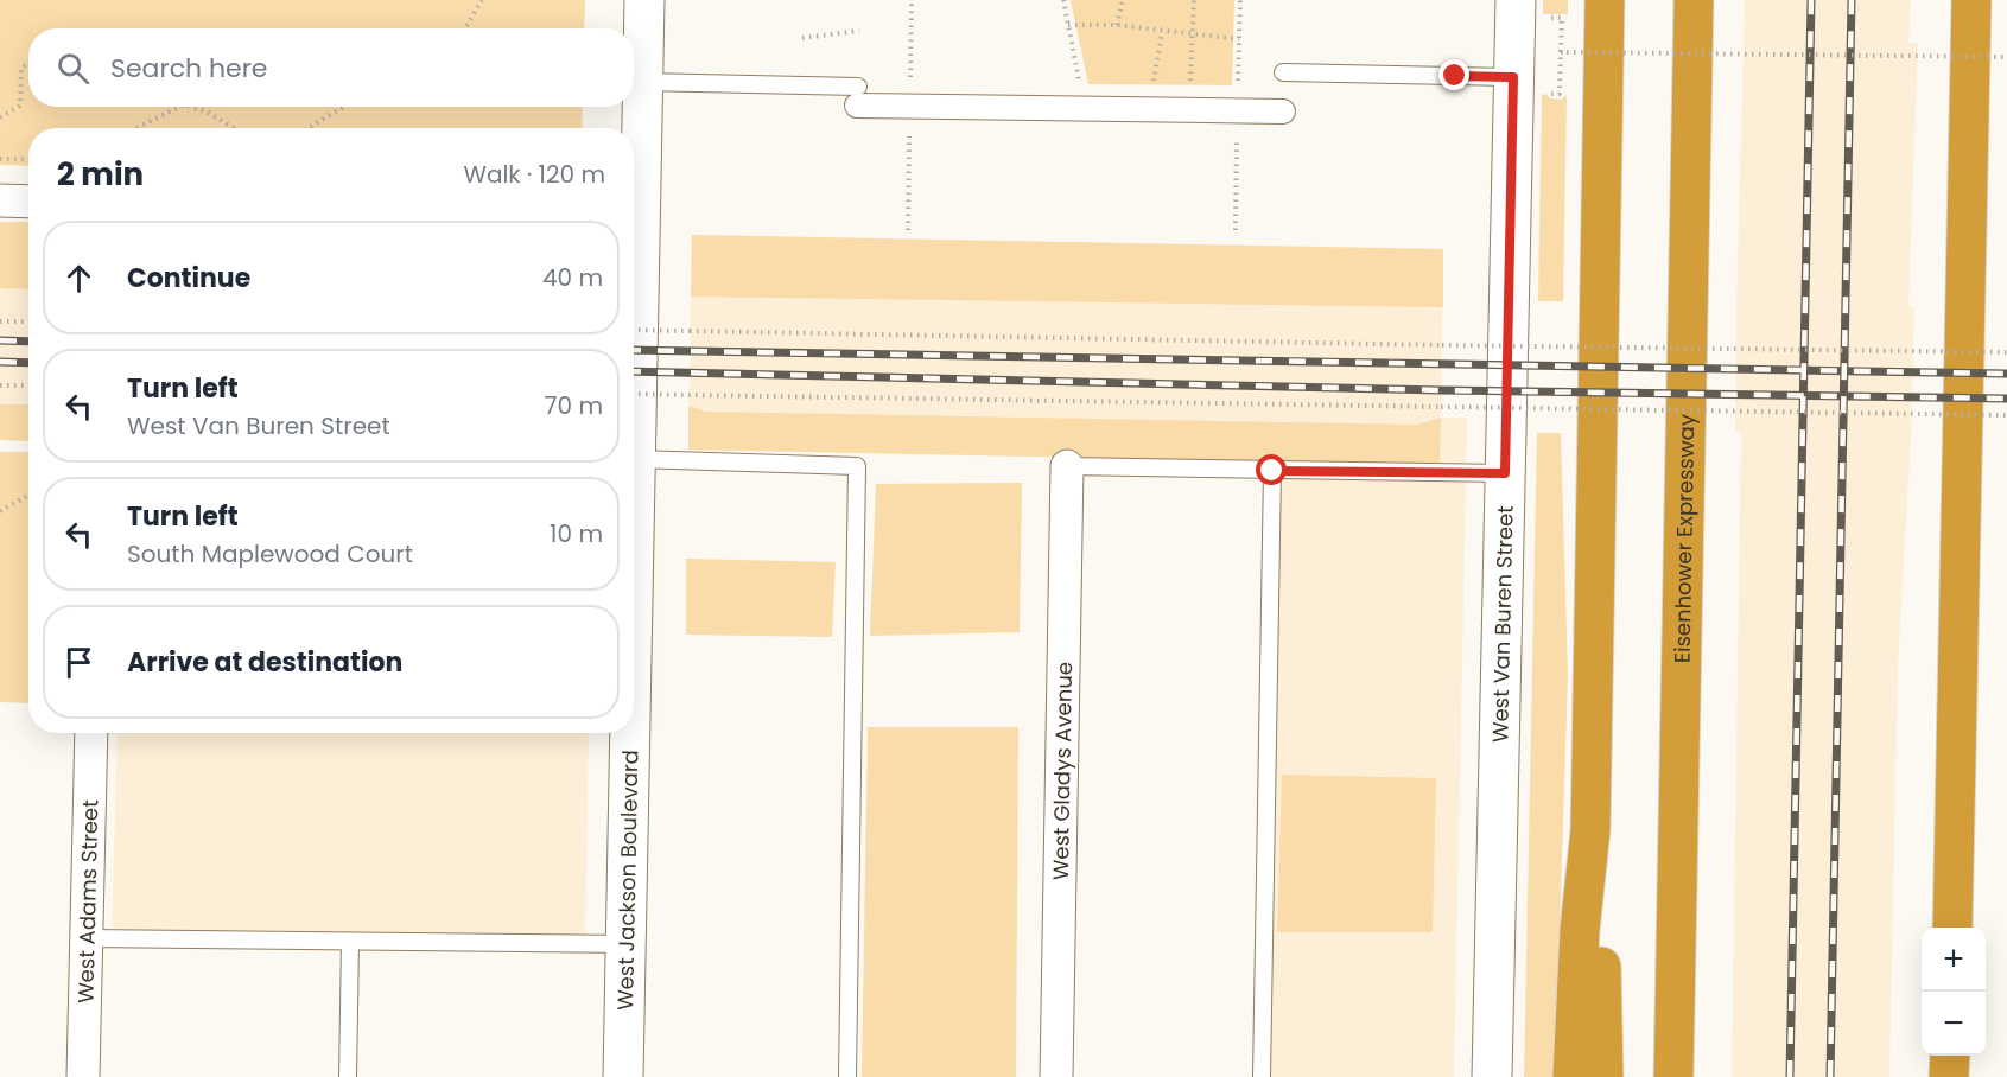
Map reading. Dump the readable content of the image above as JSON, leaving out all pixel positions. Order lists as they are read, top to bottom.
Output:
{
  "streets": {
    "highway": ["Eisenhower Expressway"],
    "street": [
      "West Van Buren Street",
      "West Gladys Avenue",
      "West Jackson Boulevard",
      "West Adams Street"
    ]
  },
  "page": {
    "search": "Search here",
    "heading": ["2 min", "Walk · 120 m"],
    "list": [
      ["Continue", "40 m"],
      ["Turn left", "West Van Buren Street", "70 m"],
      ["Turn left", "South Maplewood Court", "10 m"],
      "Arrive at destination"
    ],
    "map_buttons": ["+", "−"]
  }
}
